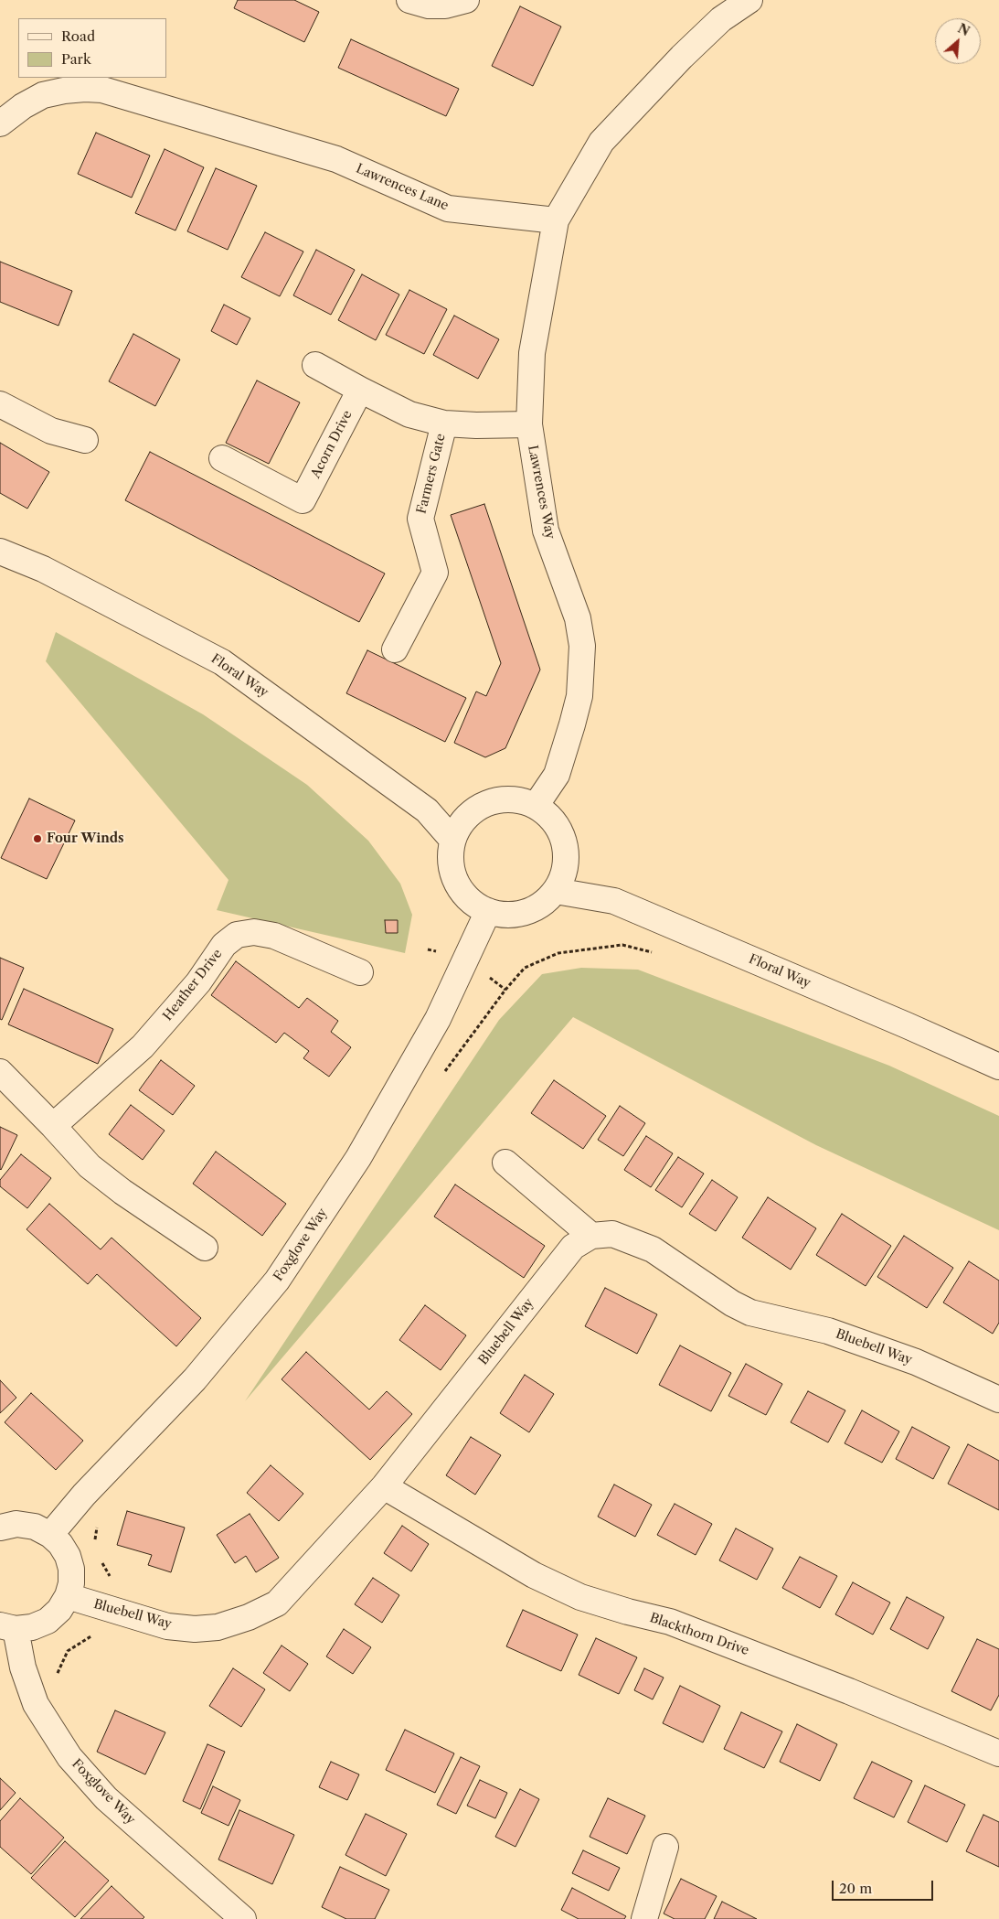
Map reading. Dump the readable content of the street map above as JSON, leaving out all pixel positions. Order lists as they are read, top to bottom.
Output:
{
  "streets": {
    "street": [
      "Lawrences Lane",
      "Acorn Drive",
      "Farmers Gate",
      "Lawrences Way",
      "Floral Way",
      "Heather Drive",
      "Foxglove Way",
      "Bluebell Way",
      "Blackthorn Drive"
    ]
  },
  "crossings": [
    ["Lawrences Lane", "Lawrences Way"],
    ["Lawrences Way", "Floral Way"],
    ["Lawrences Way", "Foxglove Way"],
    ["Floral Way", "Foxglove Way"],
    ["Bluebell Way", "Blackthorn Drive"]
  ],
  "places": ["Four Winds"],
  "legend": ["Road", "Park"],
  "scale_bar": "20 m",
  "north": "top right"
}
